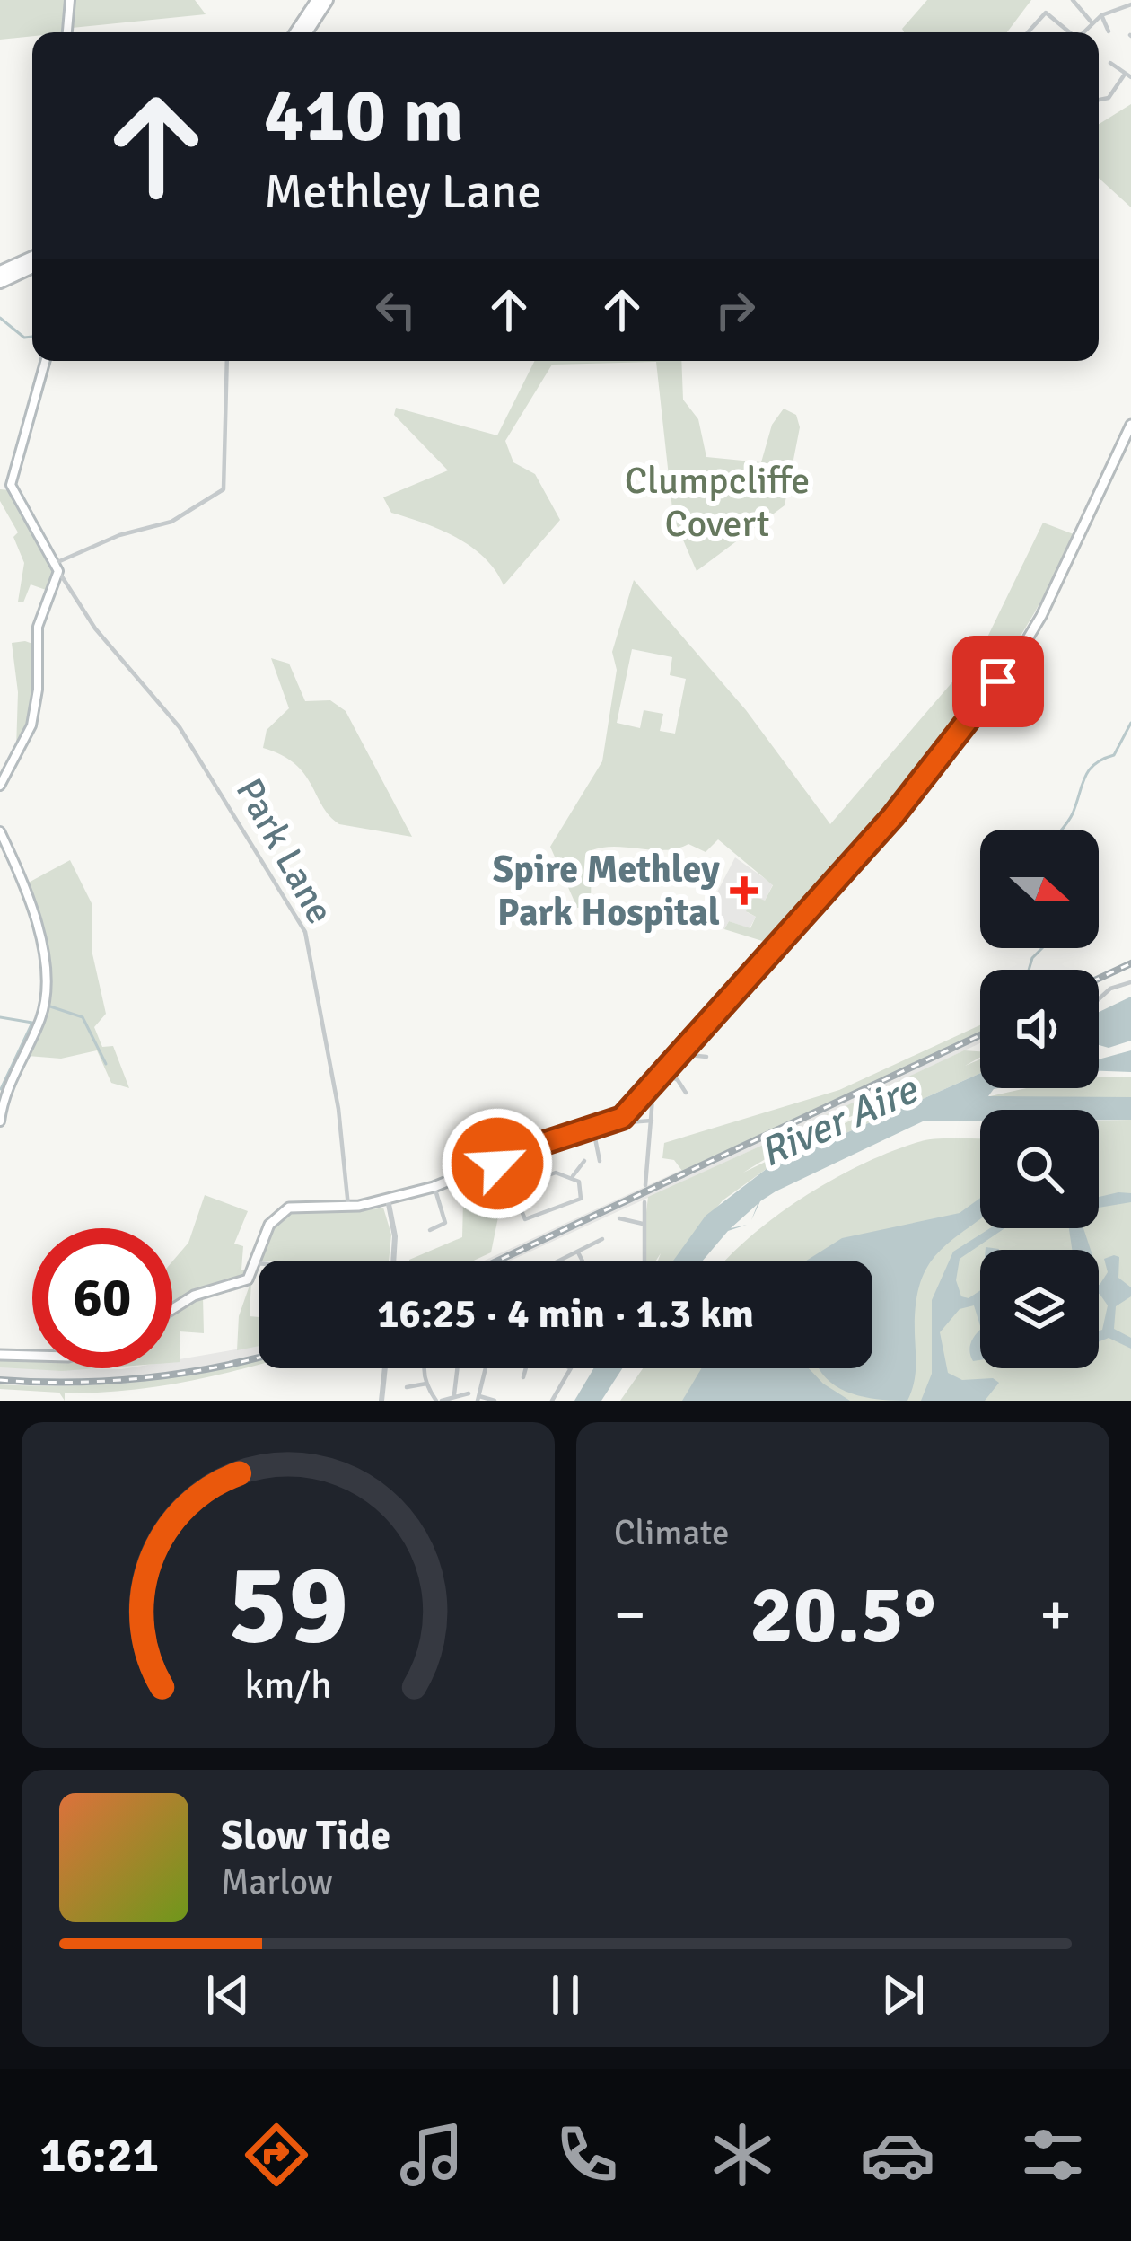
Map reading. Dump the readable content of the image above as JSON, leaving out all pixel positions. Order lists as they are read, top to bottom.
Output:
{
  "streets": {
    "street": ["Park Lane"]
  },
  "water": ["River Aire"],
  "parks": ["Clumpcliffe Covert"],
  "places": {
    "health": ["Spire Methley Park Hospital"]
  },
  "north": "right",
  "page": {
    "turn": ["410 m", "Methley Lane"],
    "limit": "60",
    "trip": "16:25 · 4 min · 1.3 km",
    "tile": "Climate",
    "heat": ["−", "20.5°", "+"],
    "song": ["Slow Tide", "Marlow"],
    "tabs": "16:21",
    "gauge": ["59", "km/h"]
  }
}
